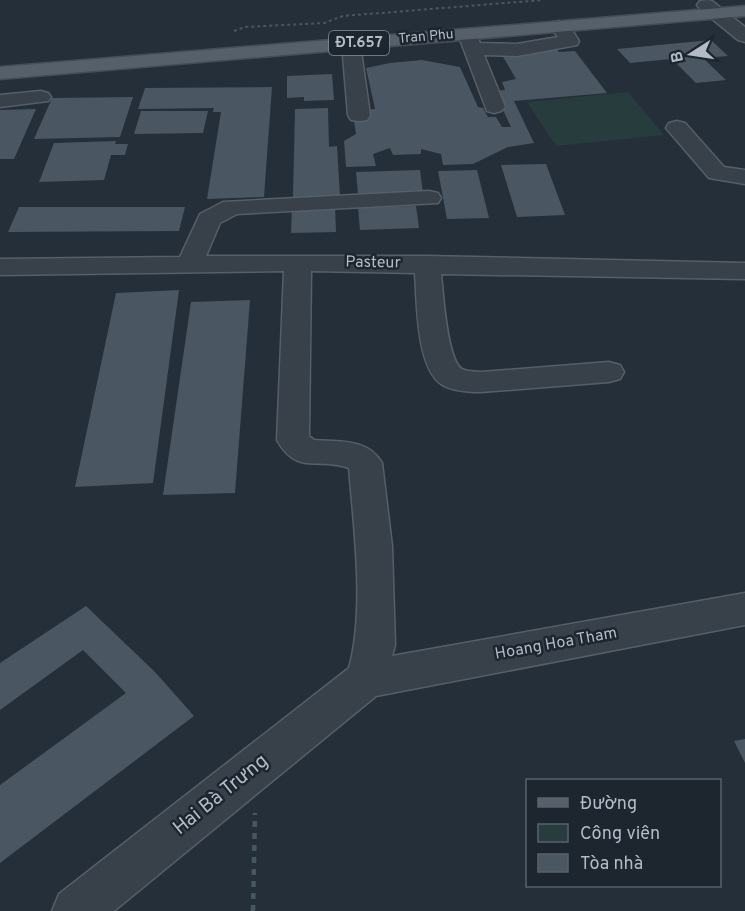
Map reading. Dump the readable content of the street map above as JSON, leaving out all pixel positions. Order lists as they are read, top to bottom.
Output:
{
  "streets": {
    "main road": ["Tran Phu", "ĐT.657"],
    "street": ["Pasteur", "Hoang Hoa Tham", "Hai Bà Trưng"]
  },
  "crossings": [
    ["Hoang Hoa Tham", "Hai Bà Trưng"]
  ],
  "legend": ["Đường", "Công viên", "Tòa nhà"],
  "north": "left"
}
